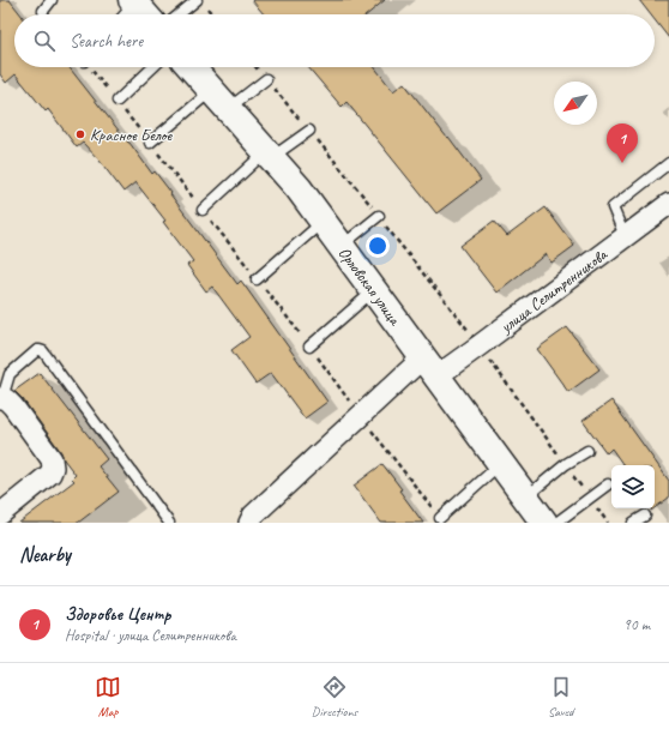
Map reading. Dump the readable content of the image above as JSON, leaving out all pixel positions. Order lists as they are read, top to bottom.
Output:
{
  "streets": {
    "main road": ["Орловская улица"],
    "street": ["улица Селитренникова"]
  },
  "crossings": [
    ["Орловская улица", "улица Селитренникова"]
  ],
  "places": ["Красное Белое"],
  "north": "bottom left",
  "page": {
    "search": "Search here",
    "pins": "1",
    "heading": "Nearby",
    "list": [
      {
        "mark": "1",
        "name": "Здоровье Центр",
        "note": "Hospital · улица Селитренникова",
        "value": "90 m"
      }
    ],
    "nav": ["Map", "Directions", "Saved"]
  }
}
